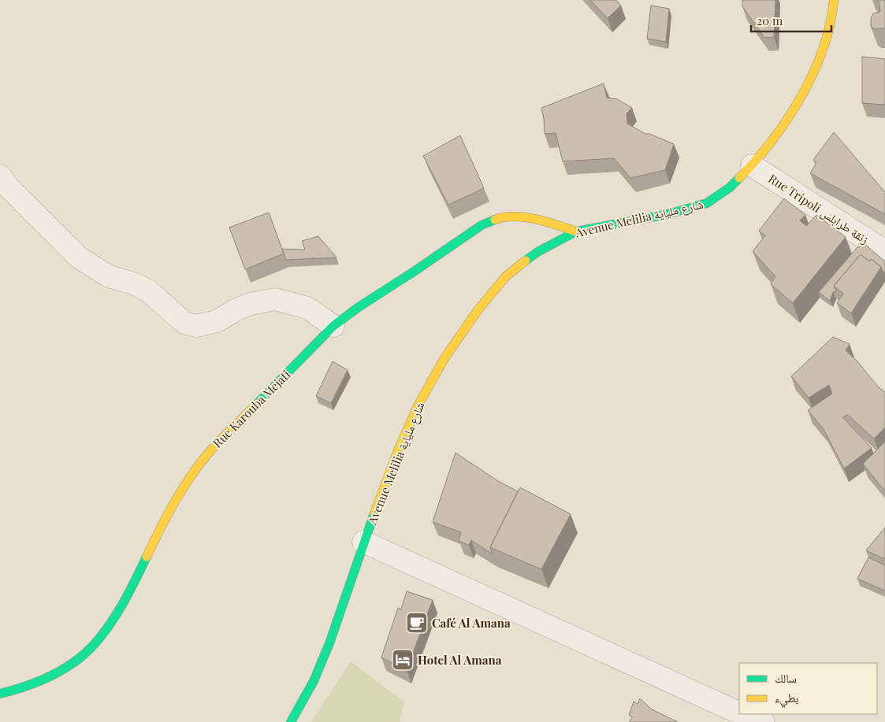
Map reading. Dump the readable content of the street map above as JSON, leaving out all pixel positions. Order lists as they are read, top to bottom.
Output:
{
  "streets": {
    "street": ["Rue Tripoli زنقة طرابلس", "Avenue Melilia شارع ملياية", "Rue Karouba Mejati"]
  },
  "crossings": [
    ["Rue Tripoli زنقة طرابلس", "Avenue Melilia شارع ملياية"],
    ["Avenue Melilia شارع ملياية", "Rue Karouba Mejati"]
  ],
  "places": {
    "cafe": ["Café Al Amana"],
    "hotel": ["Hotel Al Amana"]
  },
  "legend": ["سالك", "بطيء"],
  "scale_bar": "20 m"
}
